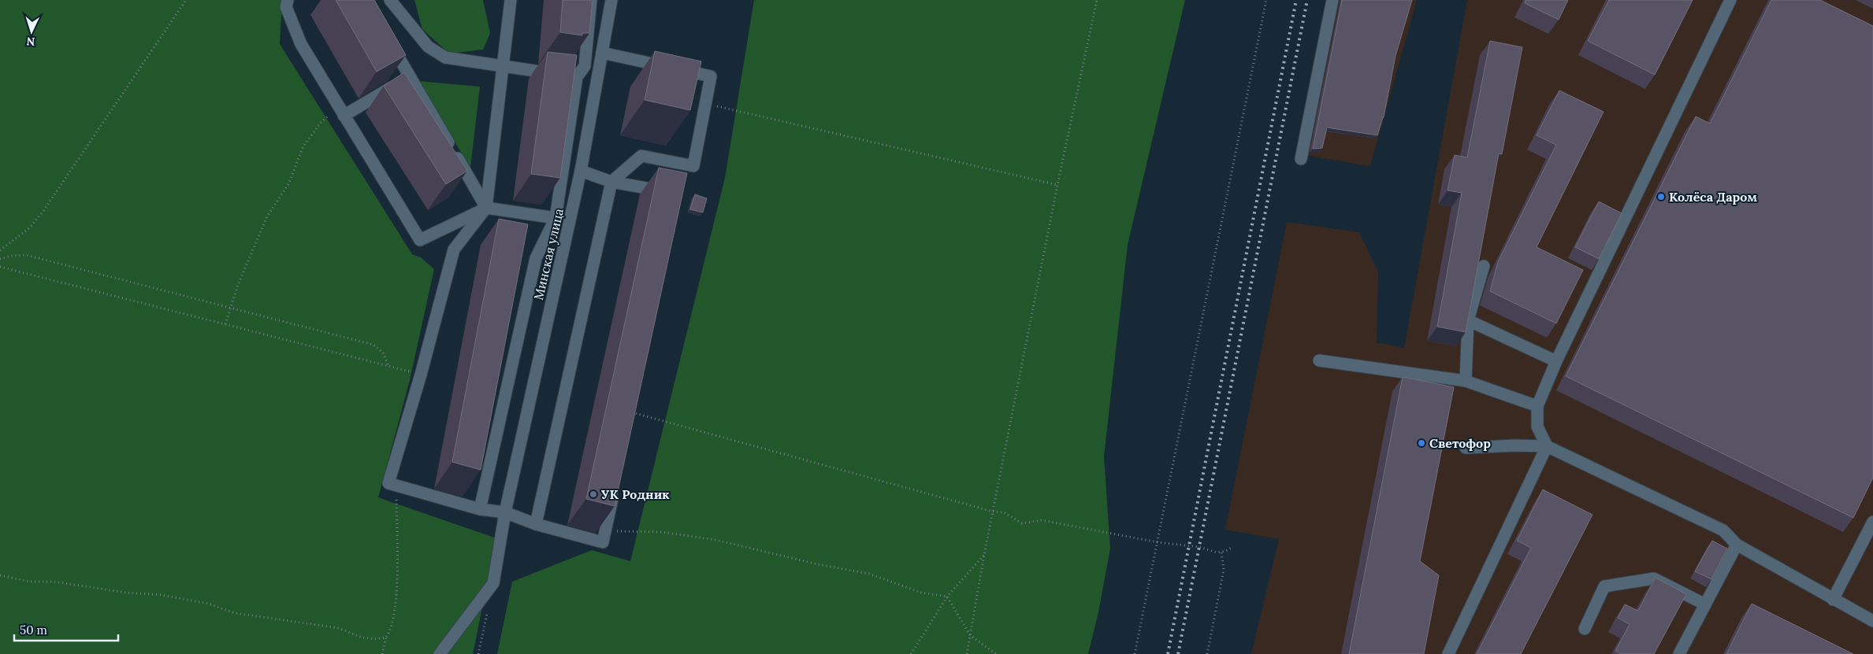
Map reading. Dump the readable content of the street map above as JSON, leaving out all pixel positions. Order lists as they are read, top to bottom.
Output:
{
  "streets": {
    "street": ["Минская улица"]
  },
  "places": ["Колёса Даром", "Светофор", "УК Родник"],
  "scale_bar": "50 m",
  "north": "bottom"
}
